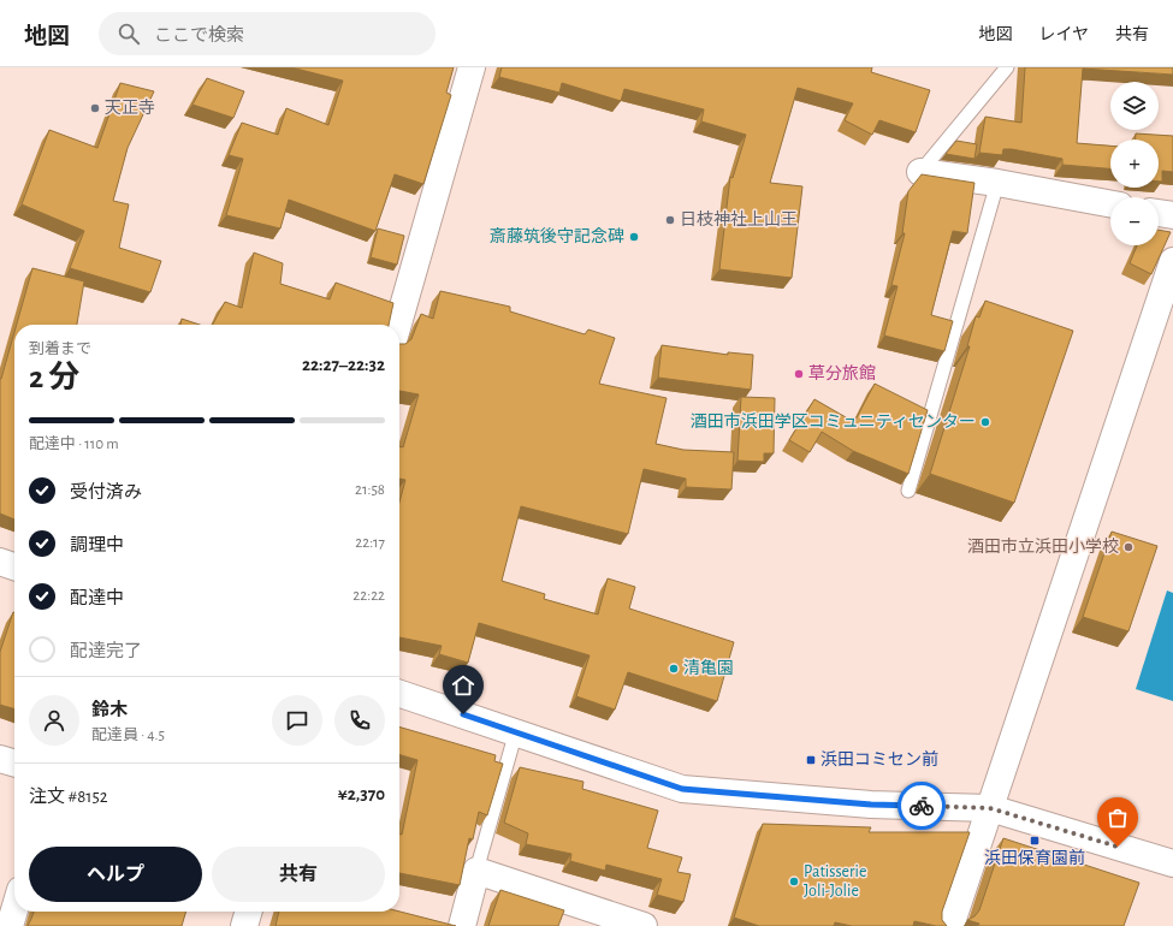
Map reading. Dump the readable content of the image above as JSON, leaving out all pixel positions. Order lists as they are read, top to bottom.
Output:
{
  "places": {
    "other": [
      "天正寺",
      "日枝神社上山王",
      "斎藤筑後守記念碑",
      "草分旅館",
      "酒田市浜田学区コミュニティセンター",
      "酒田市立浜田小学校",
      "清亀園",
      "Patisserie Joli-Jolie"
    ],
    "transit": ["浜田コミセン前", "浜田保育園前"]
  },
  "page": {
    "header": "地図",
    "search": "ここで検索",
    "nav": ["地図", "レイヤ", "共有"],
    "map_buttons": ["+", "−"],
    "heading": ["2 分", "到着まで", "22:27–22:32"],
    "panel": [
      "鈴木",
      "配達員 · 4.5",
      "注文 #8152",
      "¥2,370"
    ],
    "bar": "配達中 · 110 m",
    "list": [
      ["受付済み", "21:58"],
      ["調理中", "22:17"],
      ["配達中", "22:22"],
      "配達完了"
    ],
    "buttons": ["ヘルプ", "共有"]
  }
}
